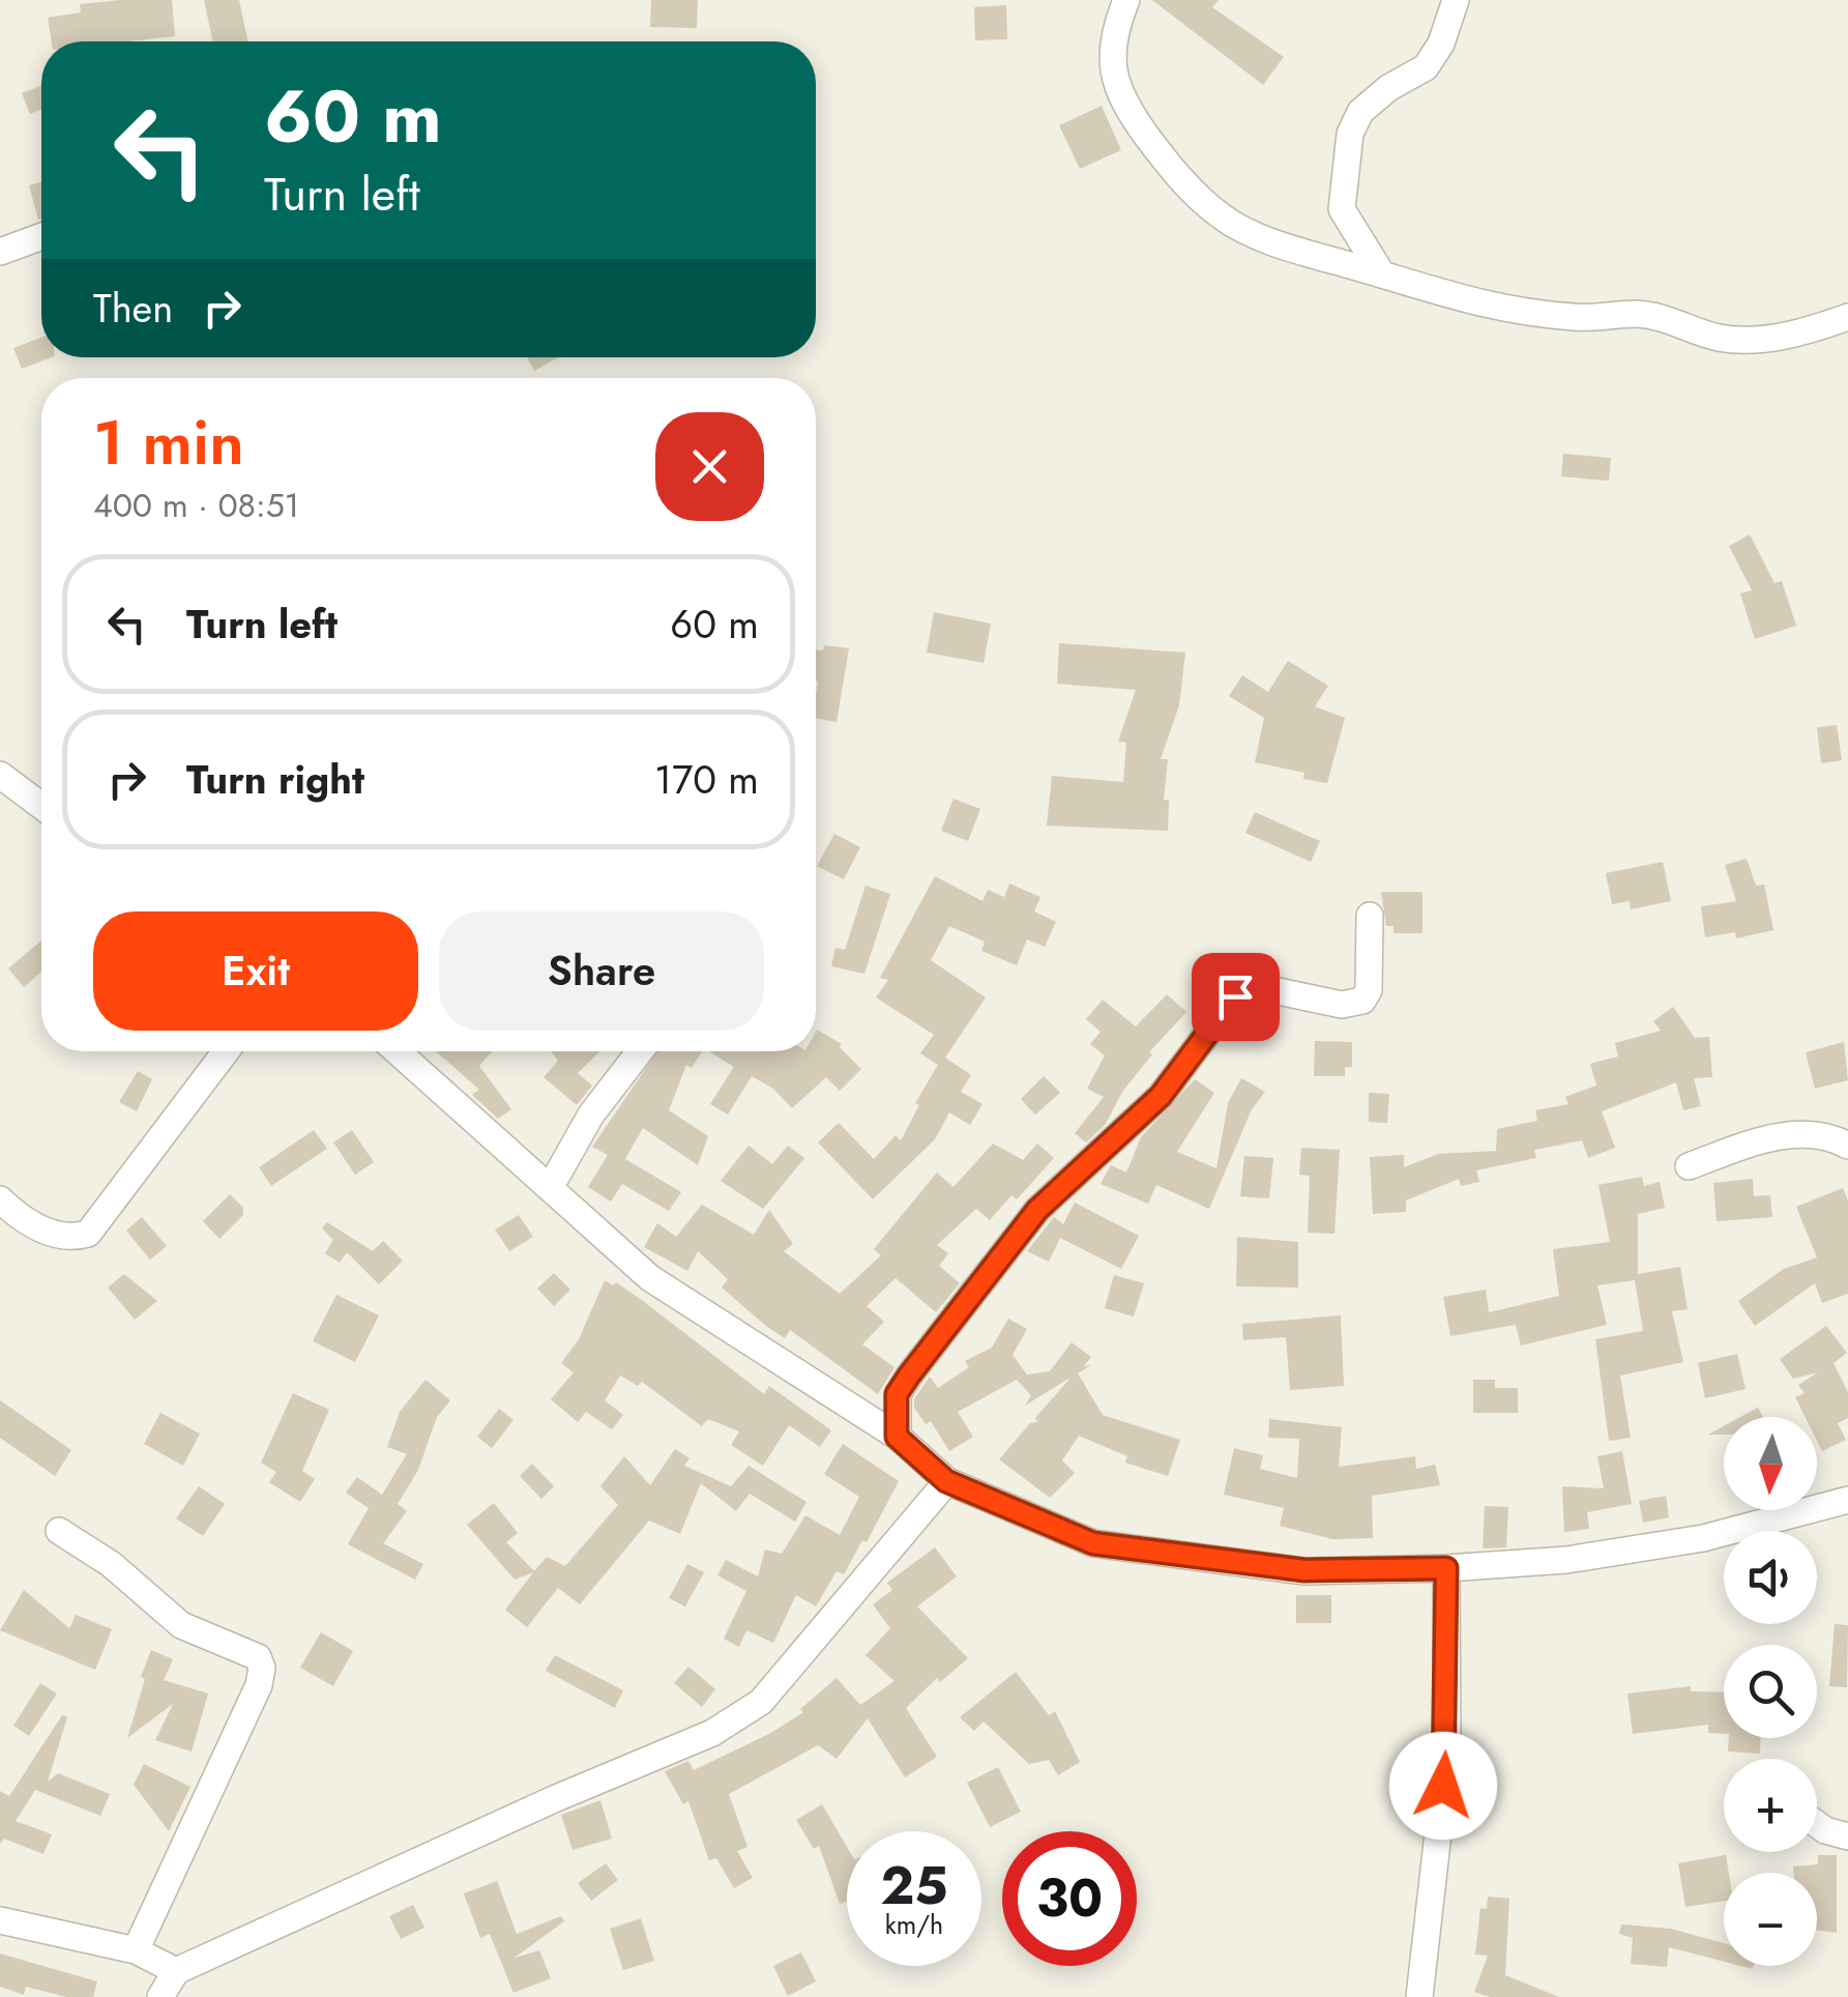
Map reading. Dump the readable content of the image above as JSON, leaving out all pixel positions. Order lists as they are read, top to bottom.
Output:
{
  "north": "bottom",
  "page": {
    "turn": ["60 m", "Turn left"],
    "then": "Then",
    "heading": ["1 min", "400 m · 08:51"],
    "list": [
      {
        "name": "Turn left",
        "value": "60 m"
      },
      {
        "name": "Turn right",
        "value": "170 m"
      }
    ],
    "buttons": ["Exit", "Share"],
    "map_buttons": ["+", "−"],
    "speed": "25 km/h",
    "limit": "30"
  }
}
